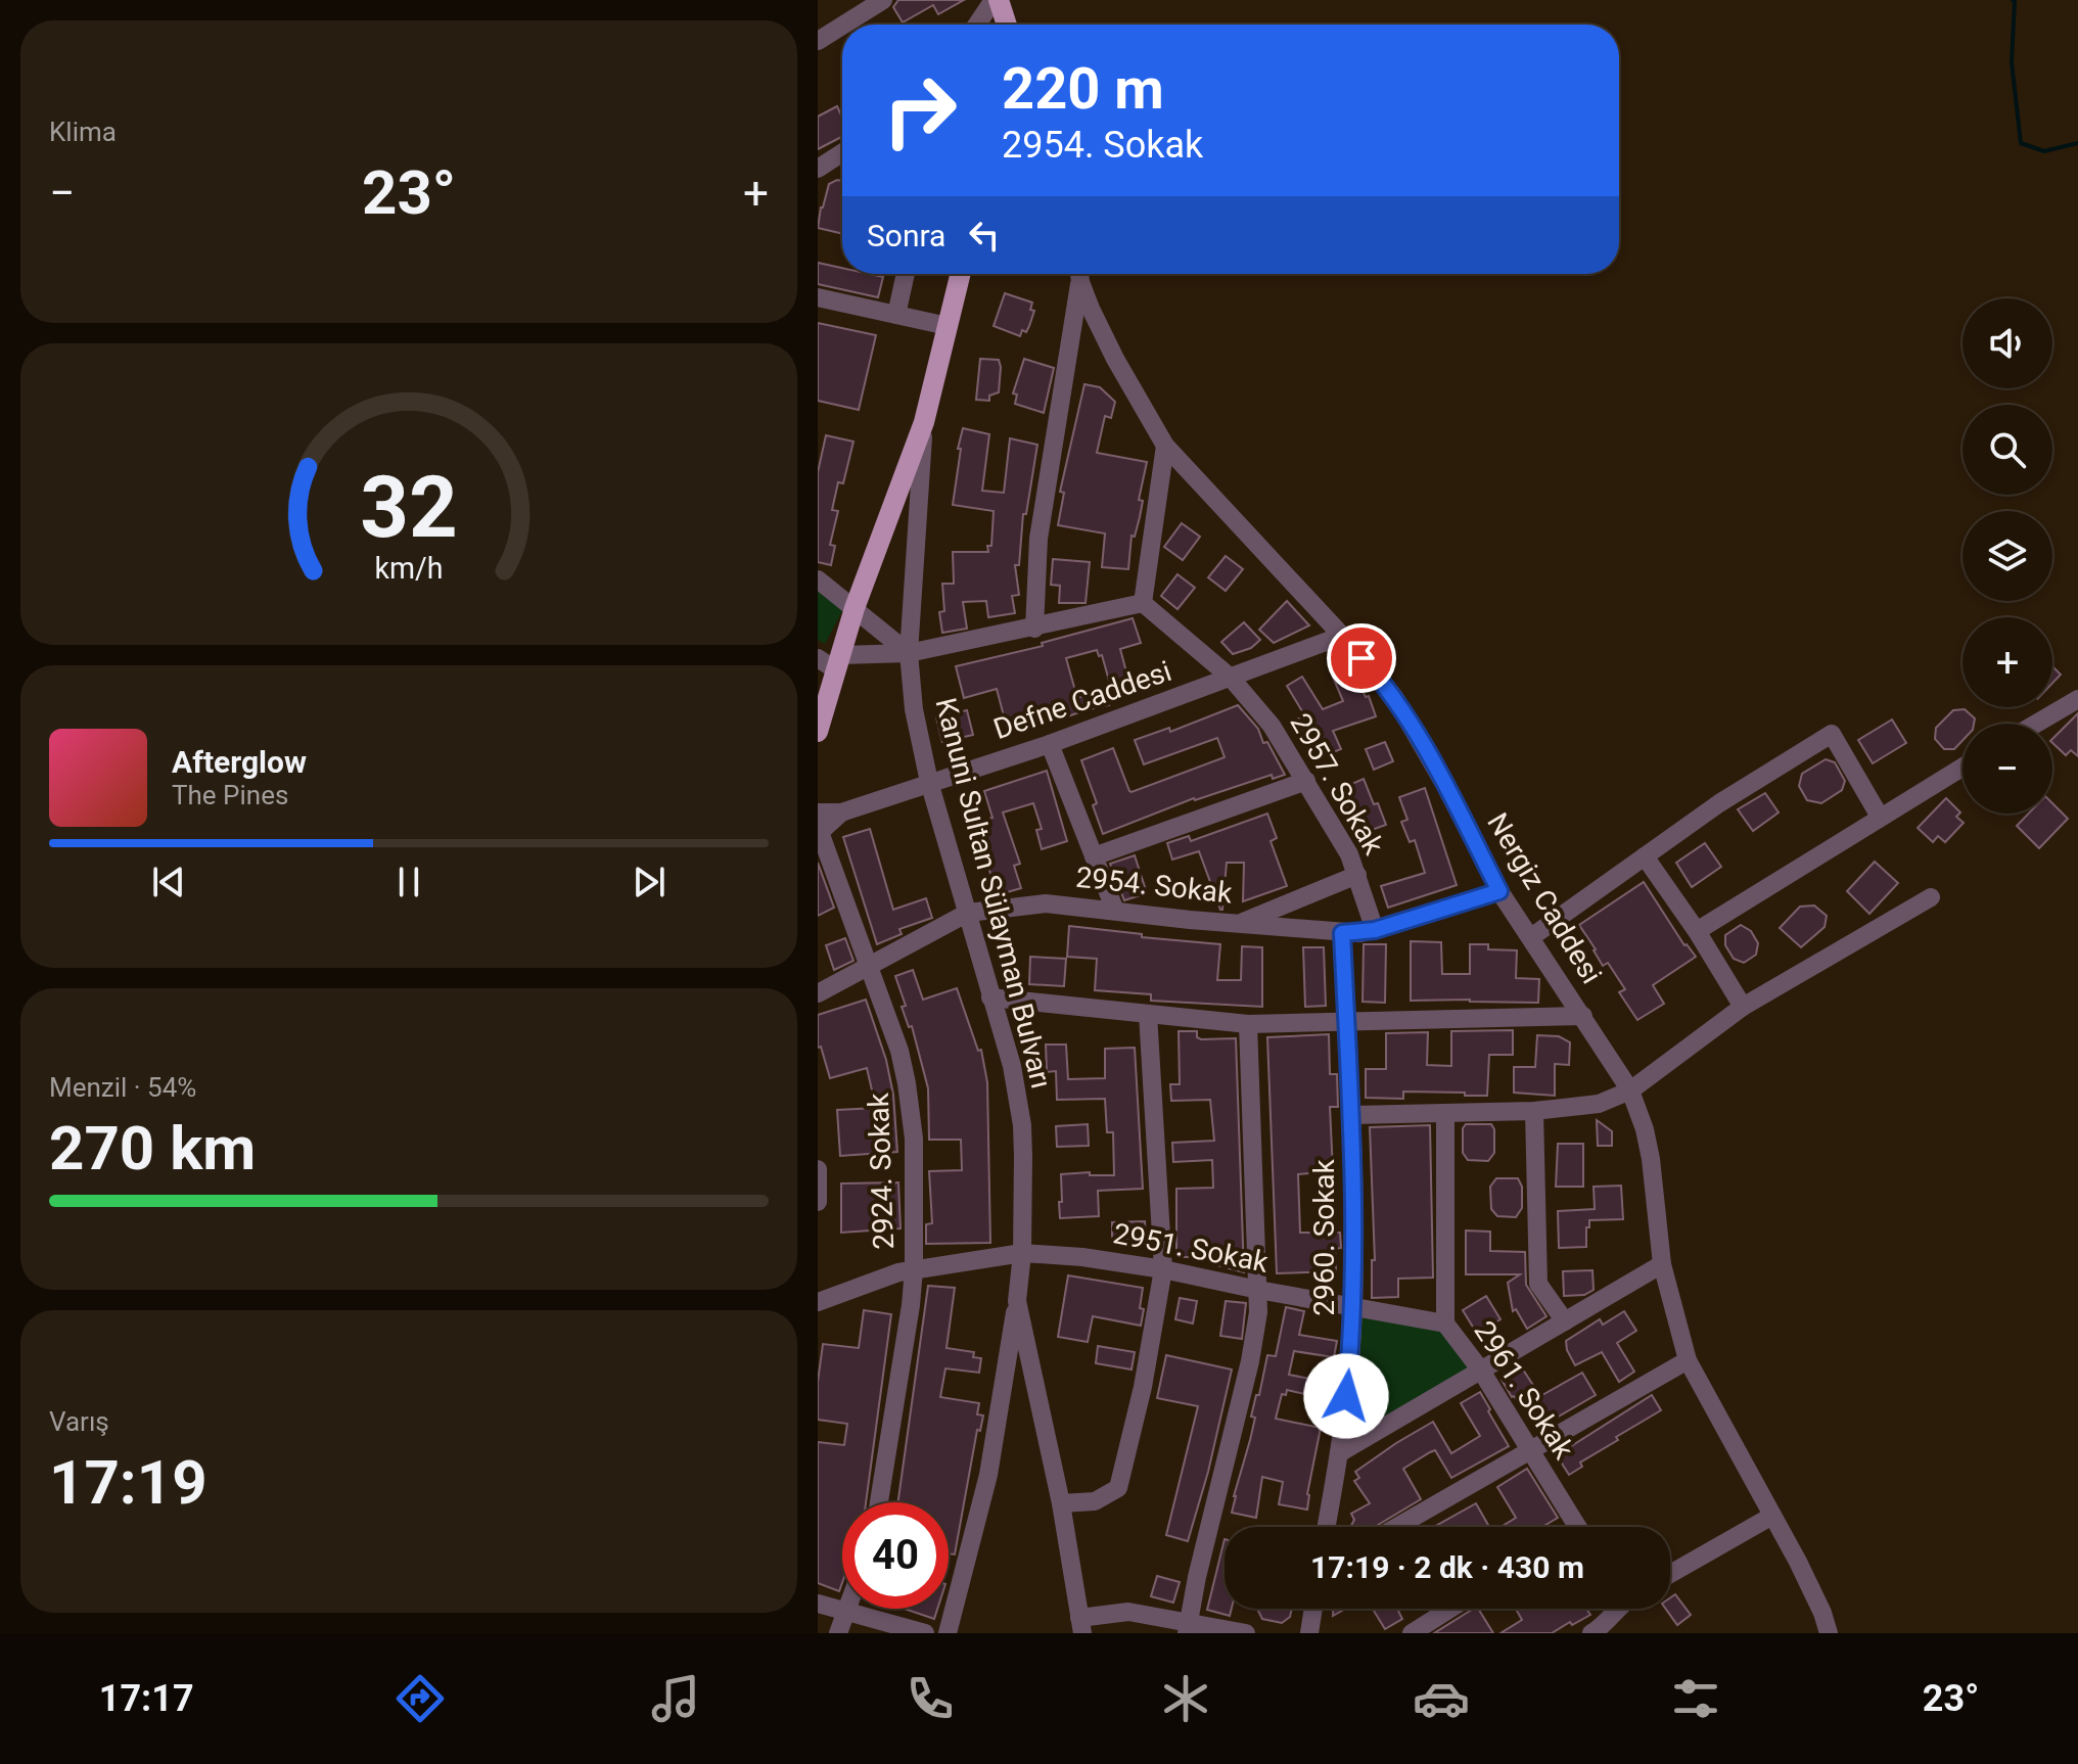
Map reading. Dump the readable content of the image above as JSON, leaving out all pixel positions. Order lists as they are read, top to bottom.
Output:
{
  "streets": {
    "main road": ["Kanuni Sultan Sülayman Bulvarı"],
    "street": [
      "Defne Caddesi",
      "2957. Sokak",
      "2954. Sokak",
      "Nergiz Caddesi",
      "2924. Sokak",
      "2960. Sokak",
      "2951. Sokak",
      "2961. Sokak"
    ]
  },
  "crossings": [
    ["Defne Caddesi", "2957. Sokak"],
    ["Defne Caddesi", "Kanuni Sultan Sülayman Bulvarı"],
    ["Defne Caddesi", "Nergiz Caddesi"],
    ["2957. Sokak", "2954. Sokak"],
    ["2954. Sokak", "Kanuni Sultan Sülayman Bulvarı"],
    ["2954. Sokak", "Nergiz Caddesi"],
    ["2954. Sokak", "2924. Sokak"],
    ["2954. Sokak", "2960. Sokak"],
    ["Kanuni Sultan Sülayman Bulvarı", "2951. Sokak"],
    ["2924. Sokak", "2951. Sokak"],
    ["2960. Sokak", "2951. Sokak"],
    ["2951. Sokak", "2961. Sokak"]
  ],
  "page": {
    "tile": [
      "Klima",
      ["Menzil · 54%", "270 km"],
      ["Varış", "17:19"]
    ],
    "turn": ["220 m", "2954. Sokak"],
    "heat": ["−", "23°", "+"],
    "then": "Sonra",
    "map_buttons": ["+", "−"],
    "song": ["Afterglow", "The Pines"],
    "limit": "40",
    "trip": "17:19 · 2 dk · 430 m",
    "tabs": ["17:17", "23°"],
    "gauge": ["32", "km/h"]
  }
}
